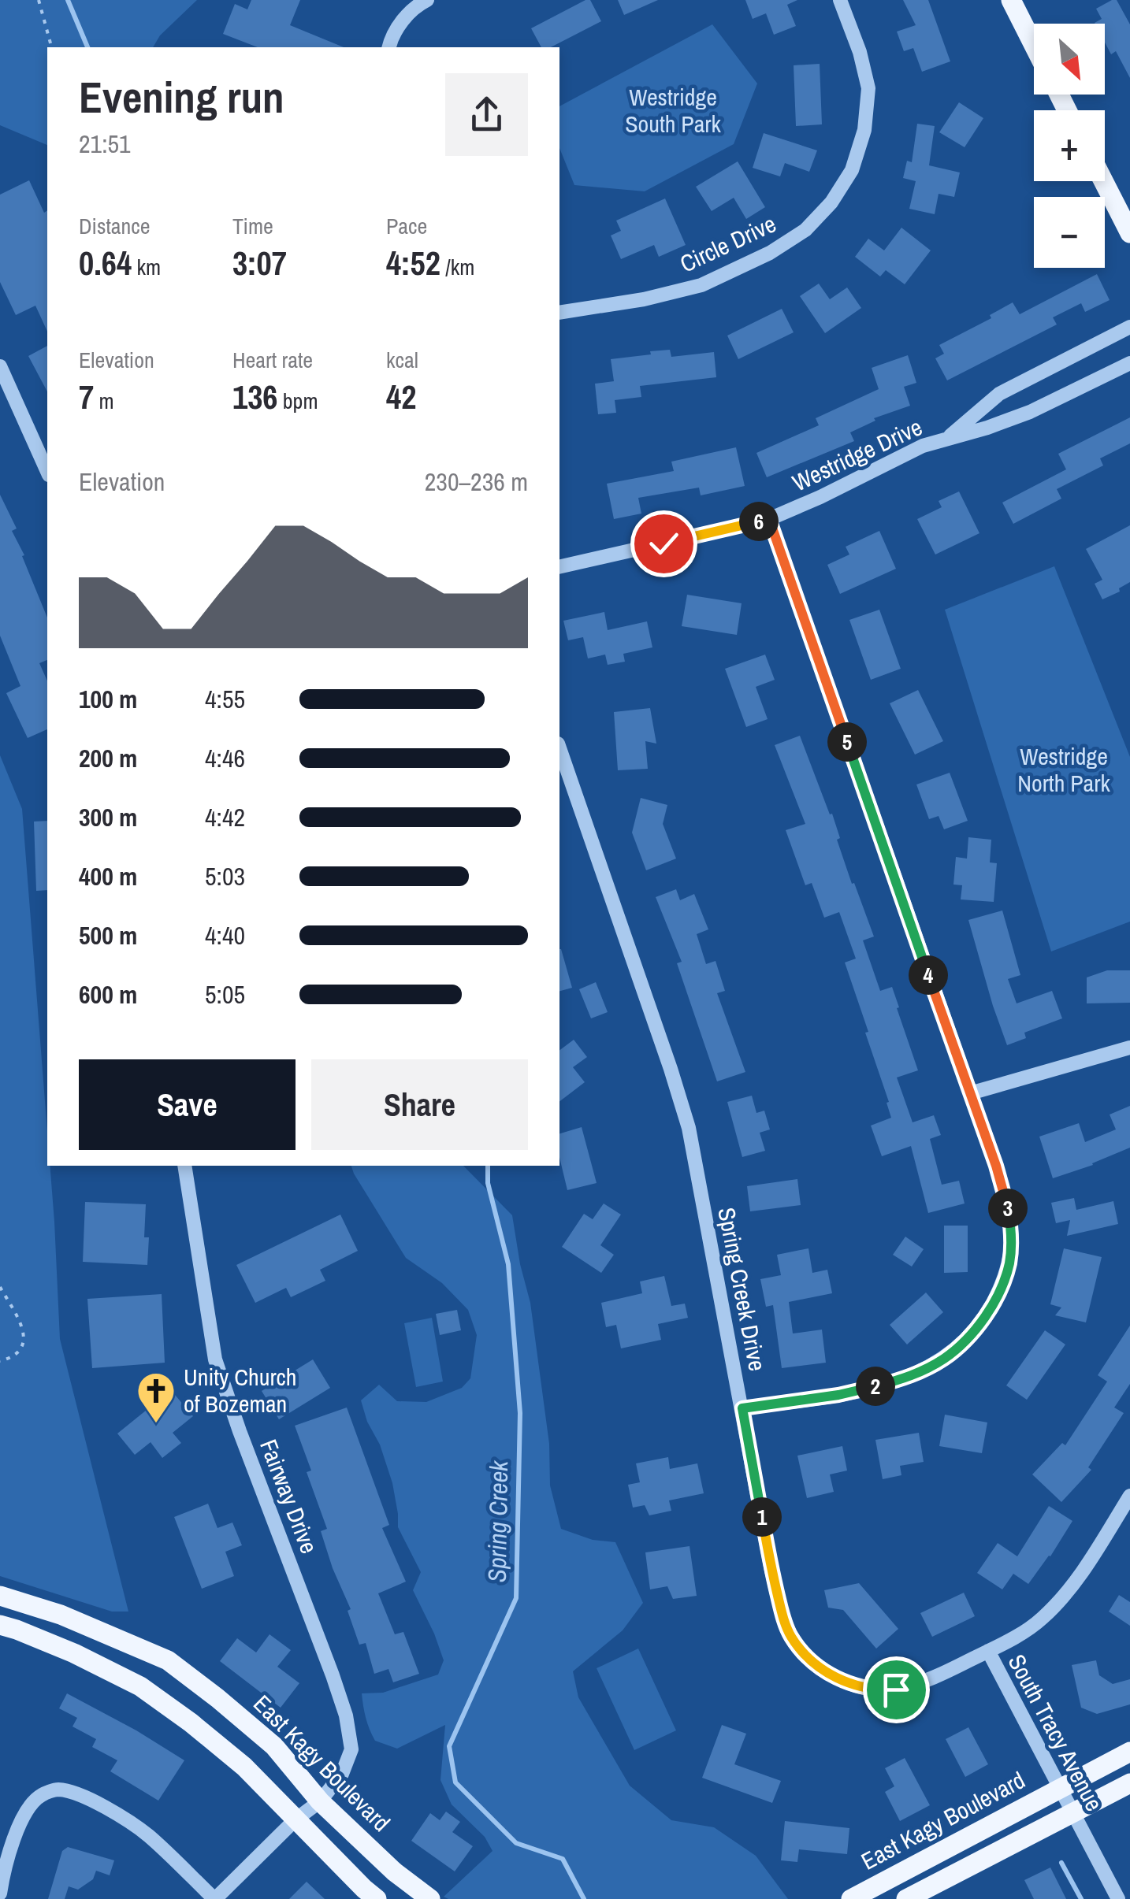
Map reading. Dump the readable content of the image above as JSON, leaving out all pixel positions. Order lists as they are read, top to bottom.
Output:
{
  "streets": {
    "main road": ["East Kagy Boulevard"],
    "street": [
      "Circle Drive",
      "Westridge Drive",
      "Spring Creek Drive",
      "Fairway Drive",
      "South Tracy Avenue"
    ]
  },
  "crossings": [
    ["Spring Creek Drive", "South Tracy Avenue"],
    ["Fairway Drive", "East Kagy Boulevard"],
    ["South Tracy Avenue", "East Kagy Boulevard"]
  ],
  "water": ["Spring Creek"],
  "parks": ["Westridge South Park", "Westridge North Park"],
  "places": {
    "church": ["Unity Church of Bozeman"]
  },
  "north": "bottom right",
  "page": {
    "map_buttons": ["+", "−"],
    "heading": ["Evening run", "21:51"],
    "stats": [
      ["Distance", "0.64 km"],
      ["Time", "3:07"],
      ["Pace", "4:52 /km"],
      ["Elevation", "7 m"],
      ["Heart rate", "136 bpm"],
      ["kcal", "42"]
    ],
    "chart": ["Elevation", "230–236 m"],
    "pins": [
      "6",
      "5",
      "4",
      "3",
      "2",
      "1"
    ],
    "list": [
      {
        "name": "100 m",
        "note": "4:55"
      },
      {
        "name": "200 m",
        "note": "4:46"
      },
      {
        "name": "300 m",
        "note": "4:42"
      },
      {
        "name": "400 m",
        "note": "5:03"
      },
      {
        "name": "500 m",
        "note": "4:40"
      },
      {
        "name": "600 m",
        "note": "5:05"
      }
    ],
    "buttons": ["Save", "Share"]
  }
}
